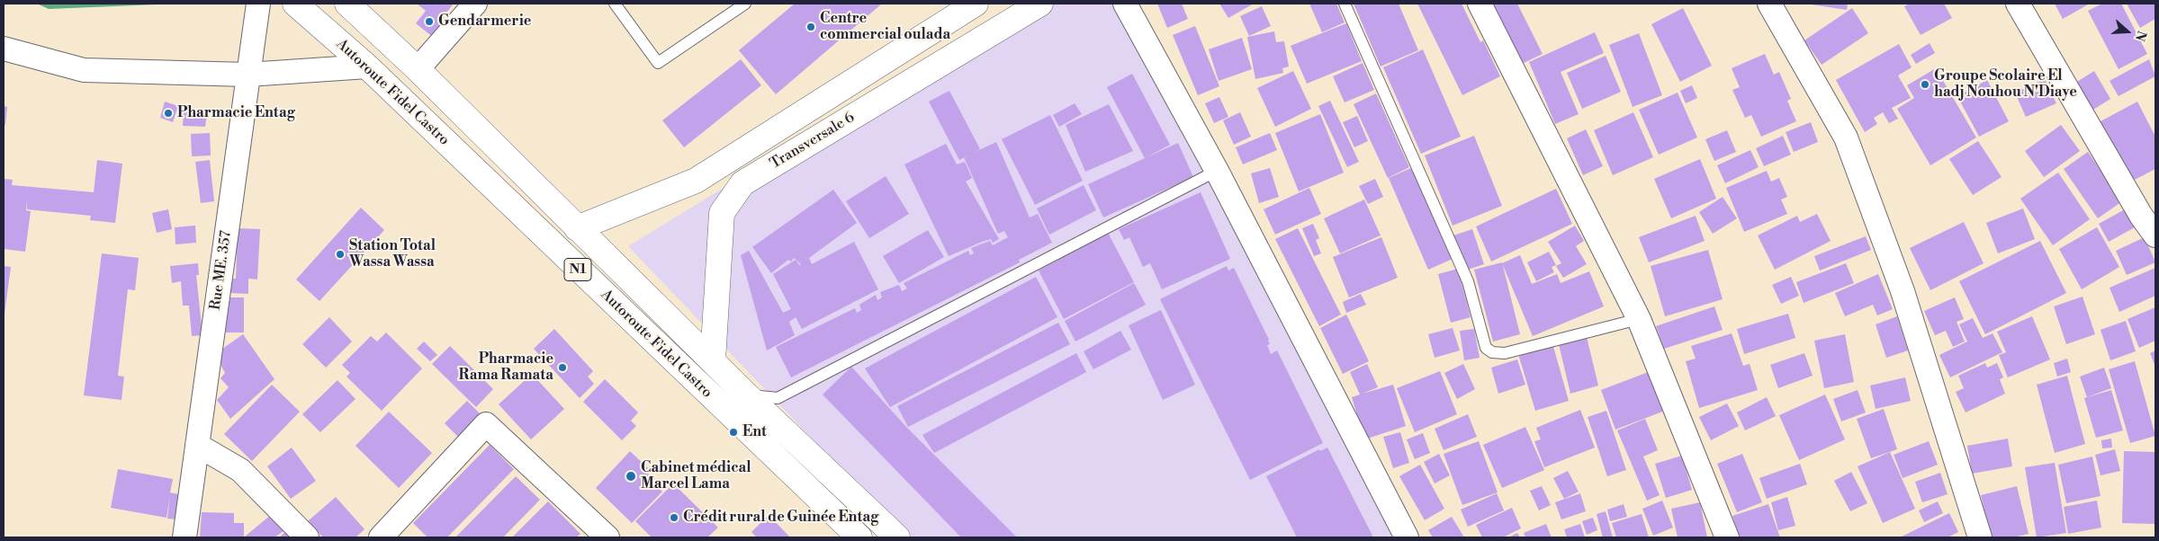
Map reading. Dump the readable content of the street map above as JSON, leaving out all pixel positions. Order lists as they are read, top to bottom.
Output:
{
  "streets": {
    "main road": ["Autoroute Fidel Castro", "Transversale 6", "N1"],
    "street": ["Rue ME. 357"]
  },
  "crossings": [
    ["Autoroute Fidel Castro", "Transversale 6"]
  ],
  "places": [
    "Gendarmerie",
    "Centre commercial oulada",
    "Groupe Scolaire El hadj Nouhou N'Diaye",
    "Pharmacie Entag",
    "Station Total Wassa Wassa",
    "Pharmacie Rama Ramata",
    "Ent",
    "Cabinet médical Marcel Lama",
    "Crédit rural de Guinée Entag"
  ],
  "north": "right"
}
